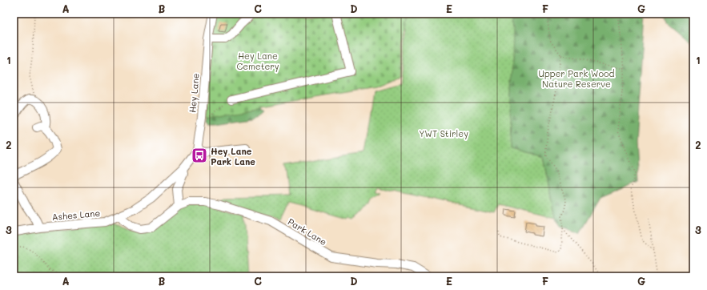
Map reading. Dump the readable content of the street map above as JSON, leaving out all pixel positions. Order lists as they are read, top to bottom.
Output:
{
  "streets": {
    "street": ["Hey Lane", "Ashes Lane", "Park Lane"]
  },
  "crossings": [
    ["Hey Lane", "Ashes Lane"],
    ["Ashes Lane", "Park Lane"]
  ],
  "parks": ["Hey Lane Cemetery", "Upper Park Wood Nature Reserve", "YWT Stirley"],
  "places": {
    "bus stop": ["Hey Lane Park Lane"]
  },
  "grid": {
    "columns": [
      "A",
      "B",
      "C",
      "D",
      "E",
      "F",
      "G"
    ],
    "rows": ["1", "2", "3"]
  }
}
